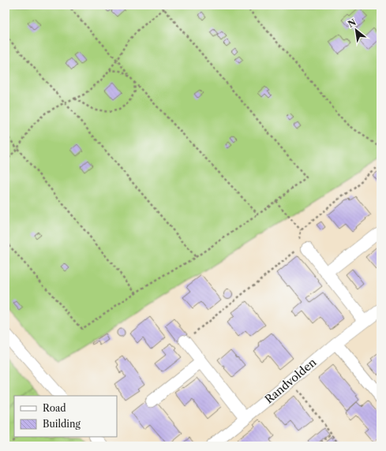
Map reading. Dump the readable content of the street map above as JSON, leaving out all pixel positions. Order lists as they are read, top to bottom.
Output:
{
  "streets": {
    "street": ["Randvolden"]
  },
  "legend": ["Road", "Building"],
  "north": "top left"
}
